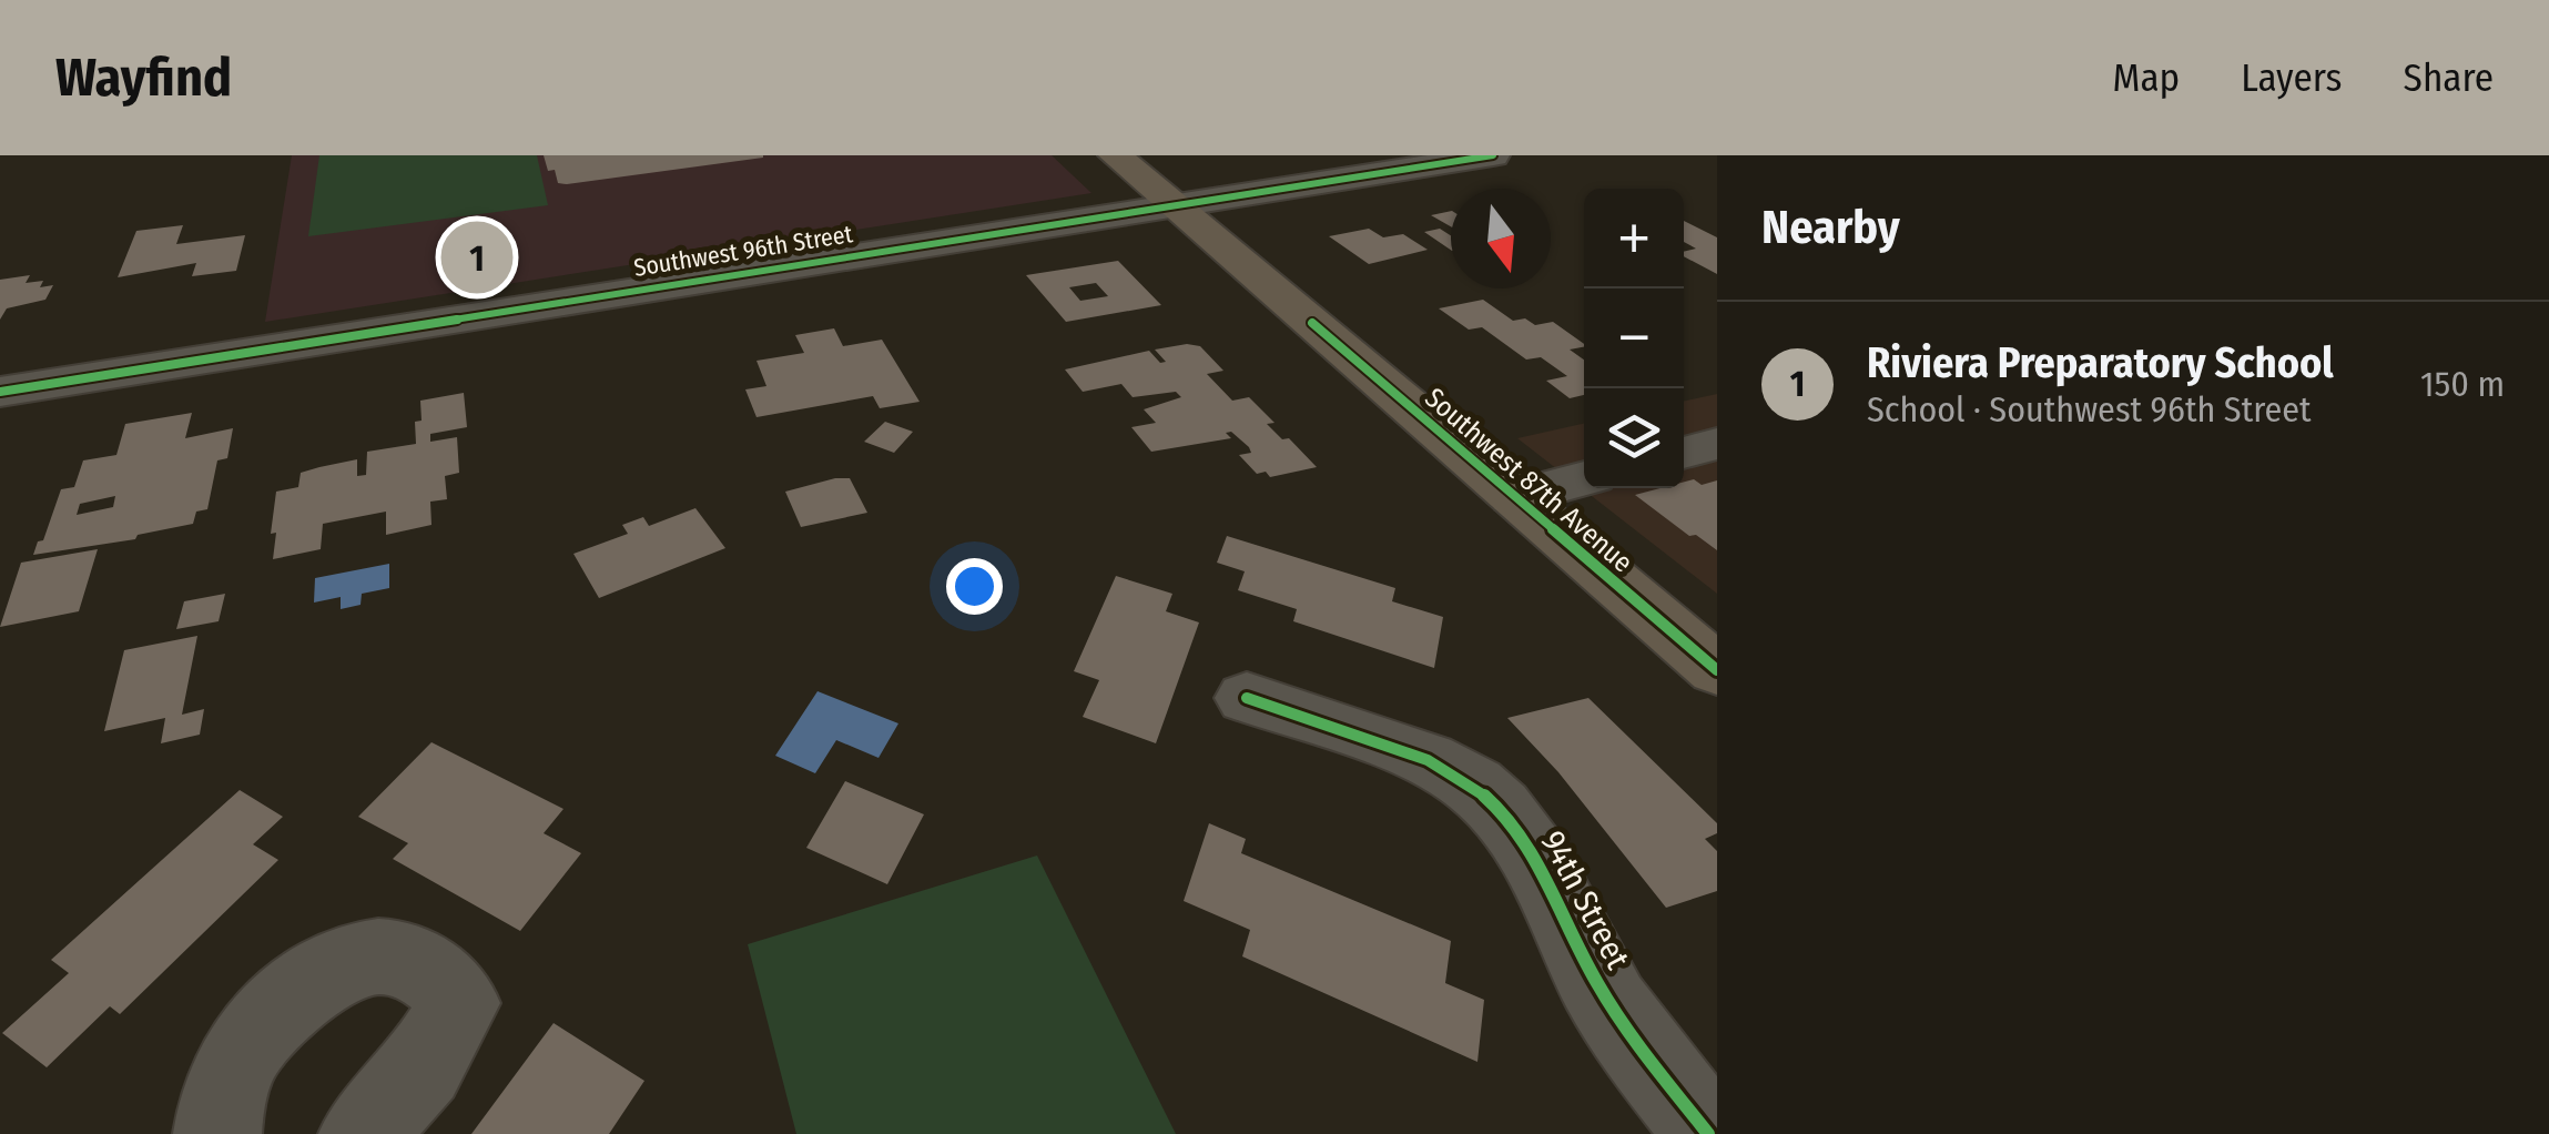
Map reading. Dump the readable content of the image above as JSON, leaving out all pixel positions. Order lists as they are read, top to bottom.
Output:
{
  "streets": {
    "main road": ["Southwest 87th Avenue"],
    "street": ["Southwest 96th Street", "94th Street"]
  },
  "crossings": [
    ["Southwest 96th Street", "Southwest 87th Avenue"]
  ],
  "north": "bottom",
  "page": {
    "header": "Wayfind",
    "nav": ["Map", "Layers", "Share"],
    "heading": "Nearby",
    "map_buttons": ["+", "−"],
    "pins": "1",
    "list": [
      {
        "mark": "1",
        "name": "Riviera Preparatory School",
        "note": "School · Southwest 96th Street",
        "value": "150 m"
      }
    ]
  }
}
